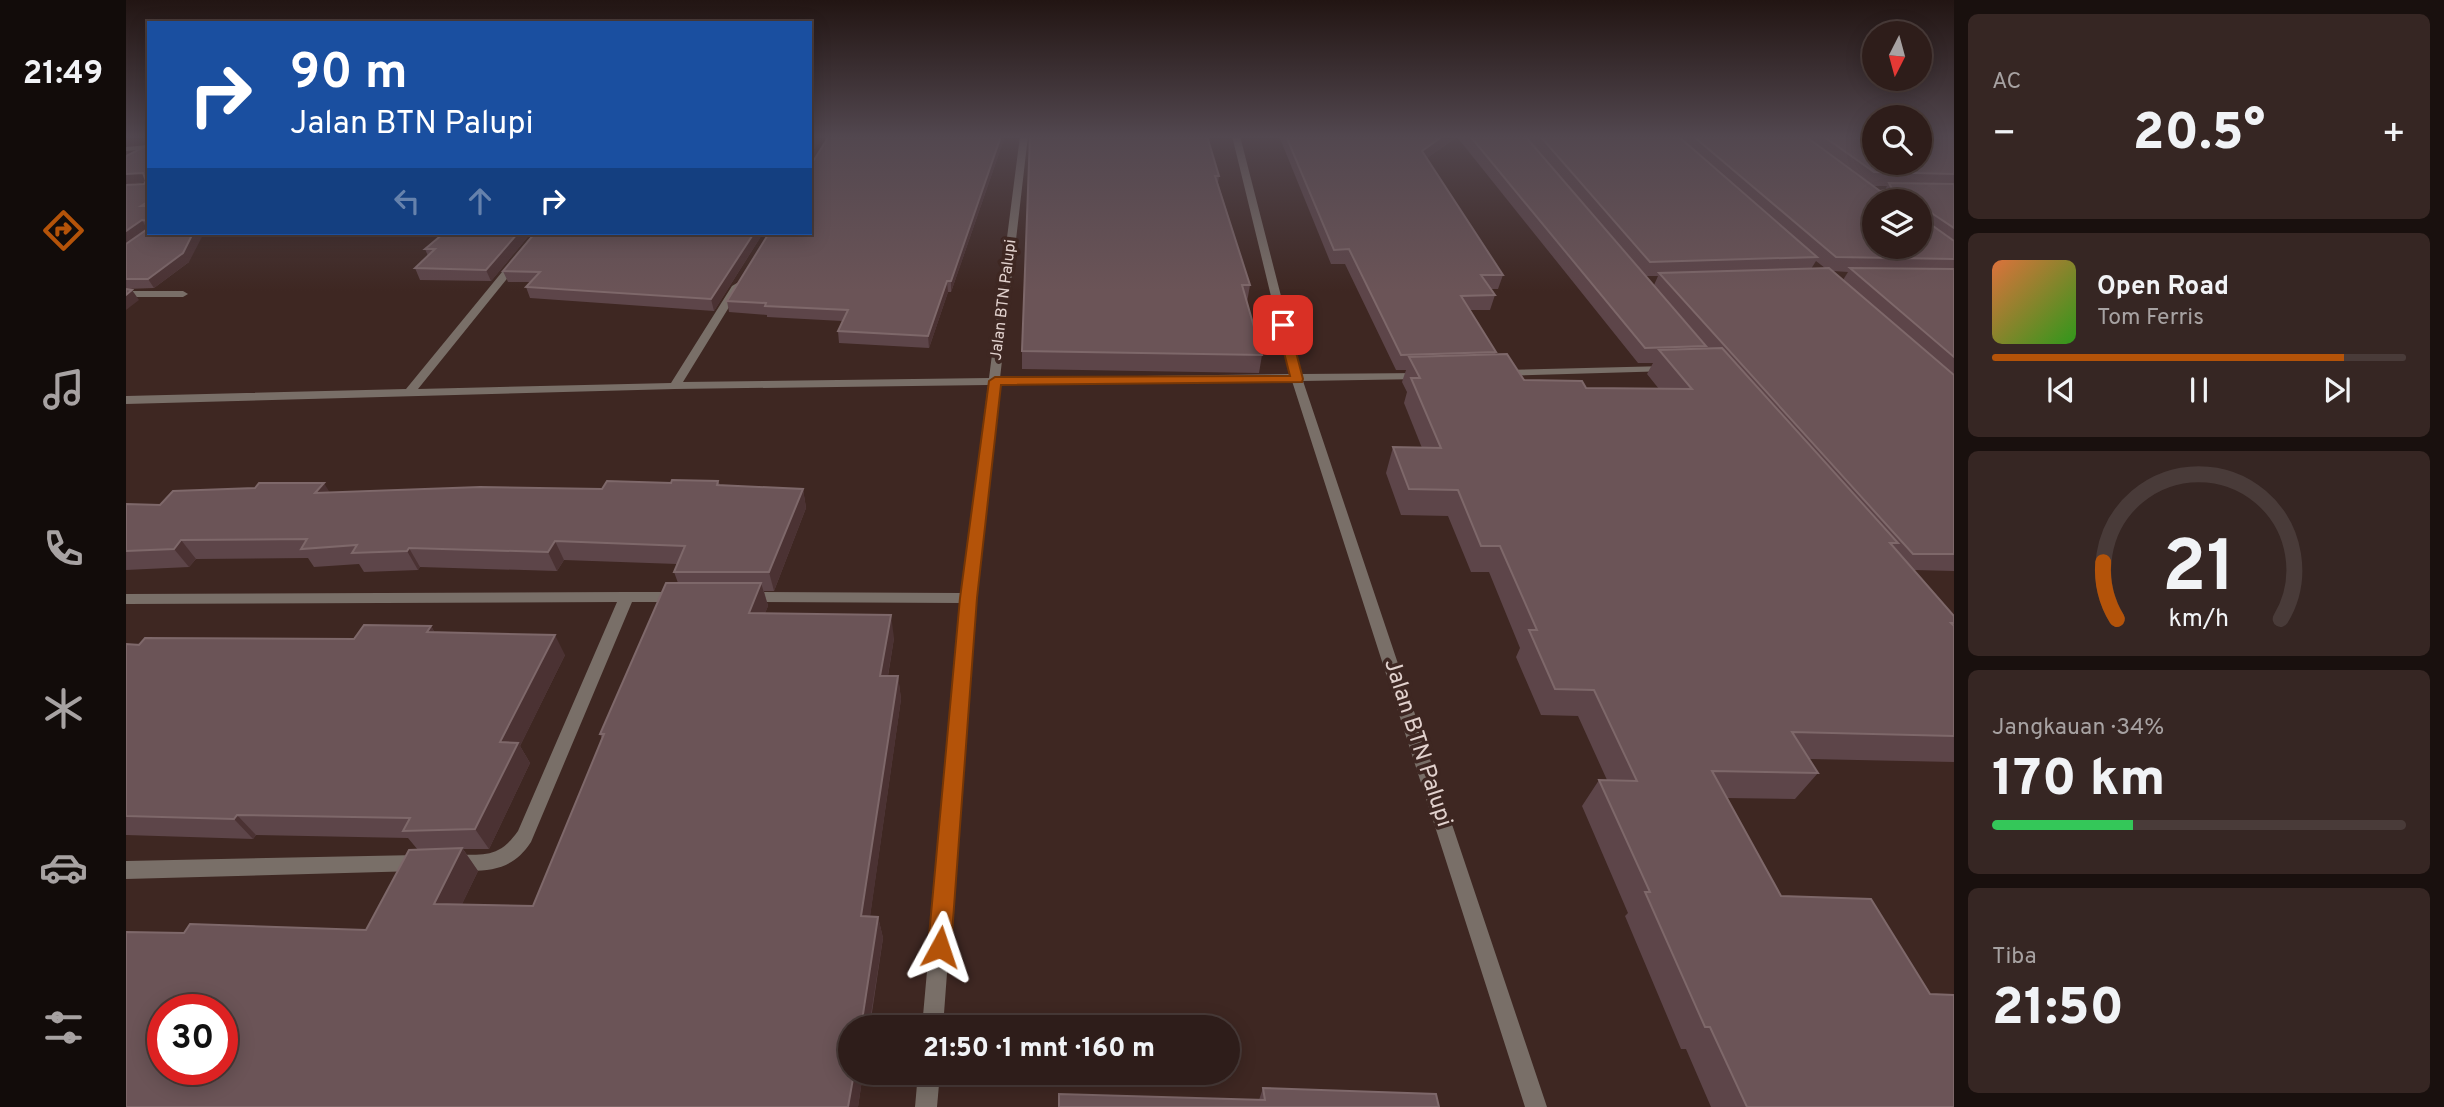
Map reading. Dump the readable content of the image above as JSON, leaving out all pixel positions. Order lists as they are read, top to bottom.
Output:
{
  "streets": {
    "street": ["Jalan BTN Palupi"]
  },
  "north": "bottom",
  "page": {
    "tabs": "21:49",
    "tile": [
      "AC",
      ["Jangkauan · 34%", "170 km"],
      ["Tiba", "21:50"]
    ],
    "turn": ["90 m", "Jalan BTN Palupi"],
    "heat": ["−", "20.5°", "+"],
    "song": ["Open Road", "Tom Ferris"],
    "limit": "30",
    "trip": "21:50 · 1 mnt · 160 m",
    "gauge": ["21", "km/h"]
  }
}
